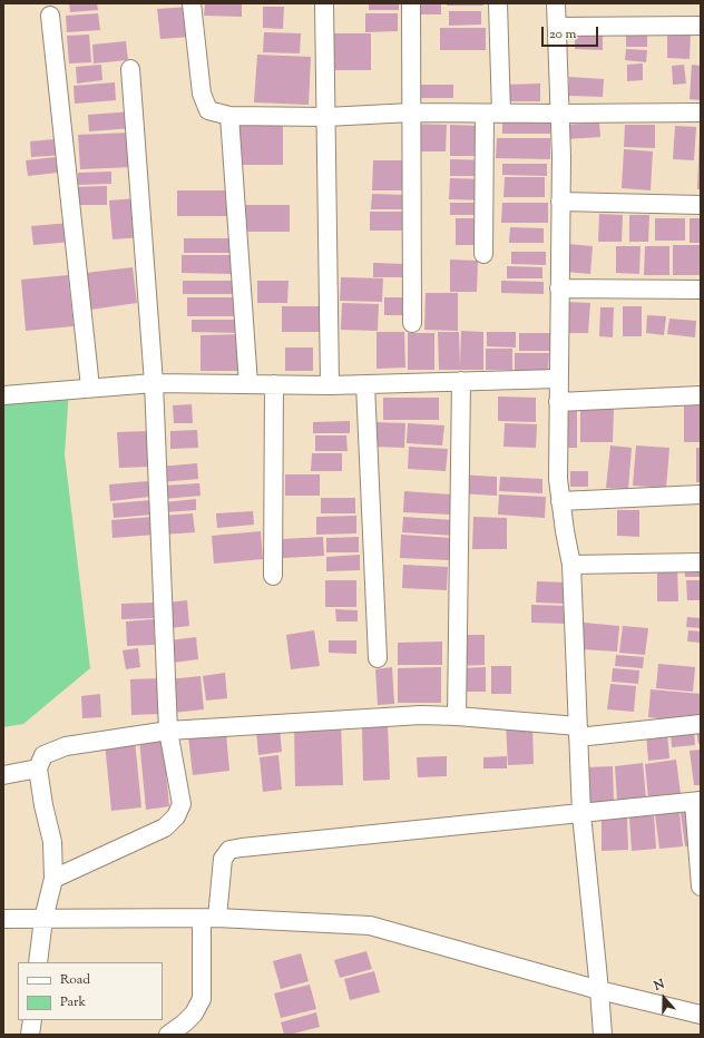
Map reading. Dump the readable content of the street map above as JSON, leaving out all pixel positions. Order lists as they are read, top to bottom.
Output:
{
  "legend": ["Road", "Park"],
  "scale_bar": "20 m",
  "north": "top"
}
